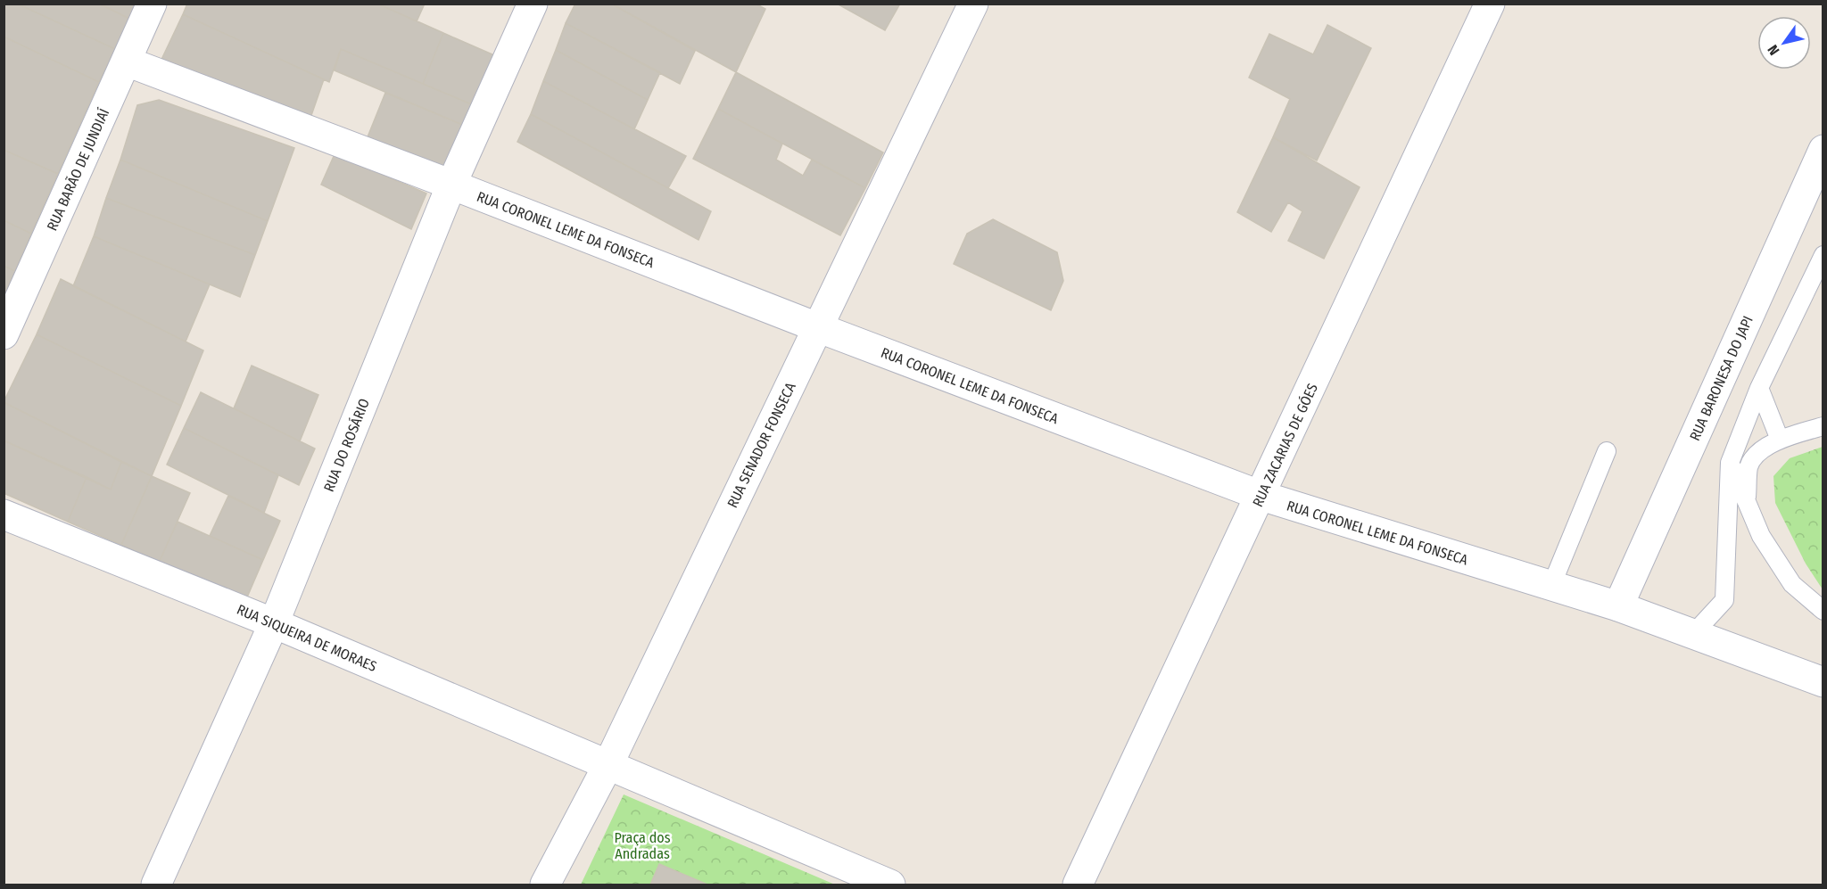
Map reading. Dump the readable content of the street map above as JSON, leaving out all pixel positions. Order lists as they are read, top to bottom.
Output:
{
  "streets": {
    "street": [
      "RUA BARÃO DE JUNDIAÍ",
      "RUA CORONEL LEME DA FONSECA",
      "RUA BARONESA DO JAPI",
      "RUA DO ROSÁRIO",
      "RUA SENADOR FONSECA",
      "RUA ZACARIAS DE GÓES",
      "RUA SIQUEIRA DE MORAES"
    ]
  },
  "crossings": [
    ["RUA BARÃO DE JUNDIAÍ", "RUA CORONEL LEME DA FONSECA"],
    ["RUA CORONEL LEME DA FONSECA", "RUA BARONESA DO JAPI"],
    ["RUA CORONEL LEME DA FONSECA", "RUA DO ROSÁRIO"],
    ["RUA CORONEL LEME DA FONSECA", "RUA SENADOR FONSECA"],
    ["RUA CORONEL LEME DA FONSECA", "RUA ZACARIAS DE GÓES"],
    ["RUA DO ROSÁRIO", "RUA SIQUEIRA DE MORAES"],
    ["RUA SENADOR FONSECA", "RUA SIQUEIRA DE MORAES"]
  ],
  "parks": ["Praça dos Andradas"],
  "north": "bottom left"
}
